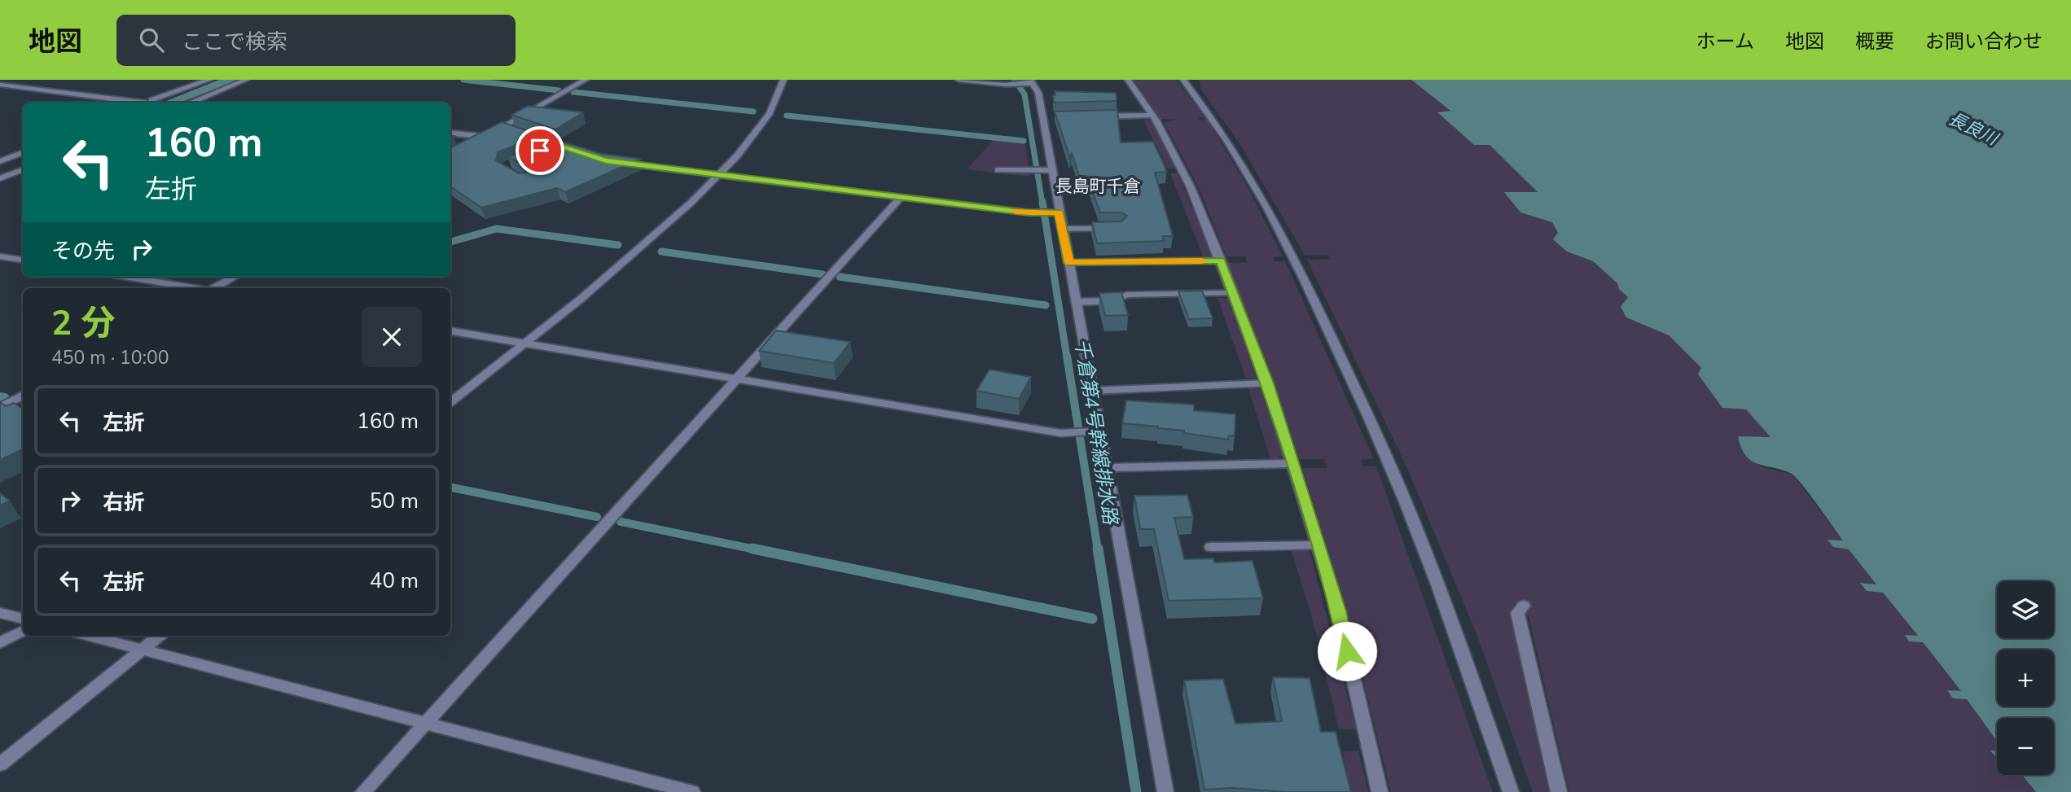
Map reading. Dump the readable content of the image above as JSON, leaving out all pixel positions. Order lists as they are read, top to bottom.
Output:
{
  "districts": ["長島町千倉"],
  "water": ["長良川", "千倉第4号幹線排水路"],
  "page": {
    "header": "地図",
    "search": "ここで検索",
    "nav": [
      "ホーム",
      "地図",
      "概要",
      "お問い合わせ"
    ],
    "turn": ["160 m", "左折"],
    "then": "その先",
    "heading": ["2 分", "450 m · 10:00"],
    "list": [
      {
        "name": "左折",
        "value": "160 m"
      },
      {
        "name": "右折",
        "value": "50 m"
      },
      {
        "name": "左折",
        "value": "40 m"
      }
    ],
    "map_buttons": ["+", "−"]
  }
}
